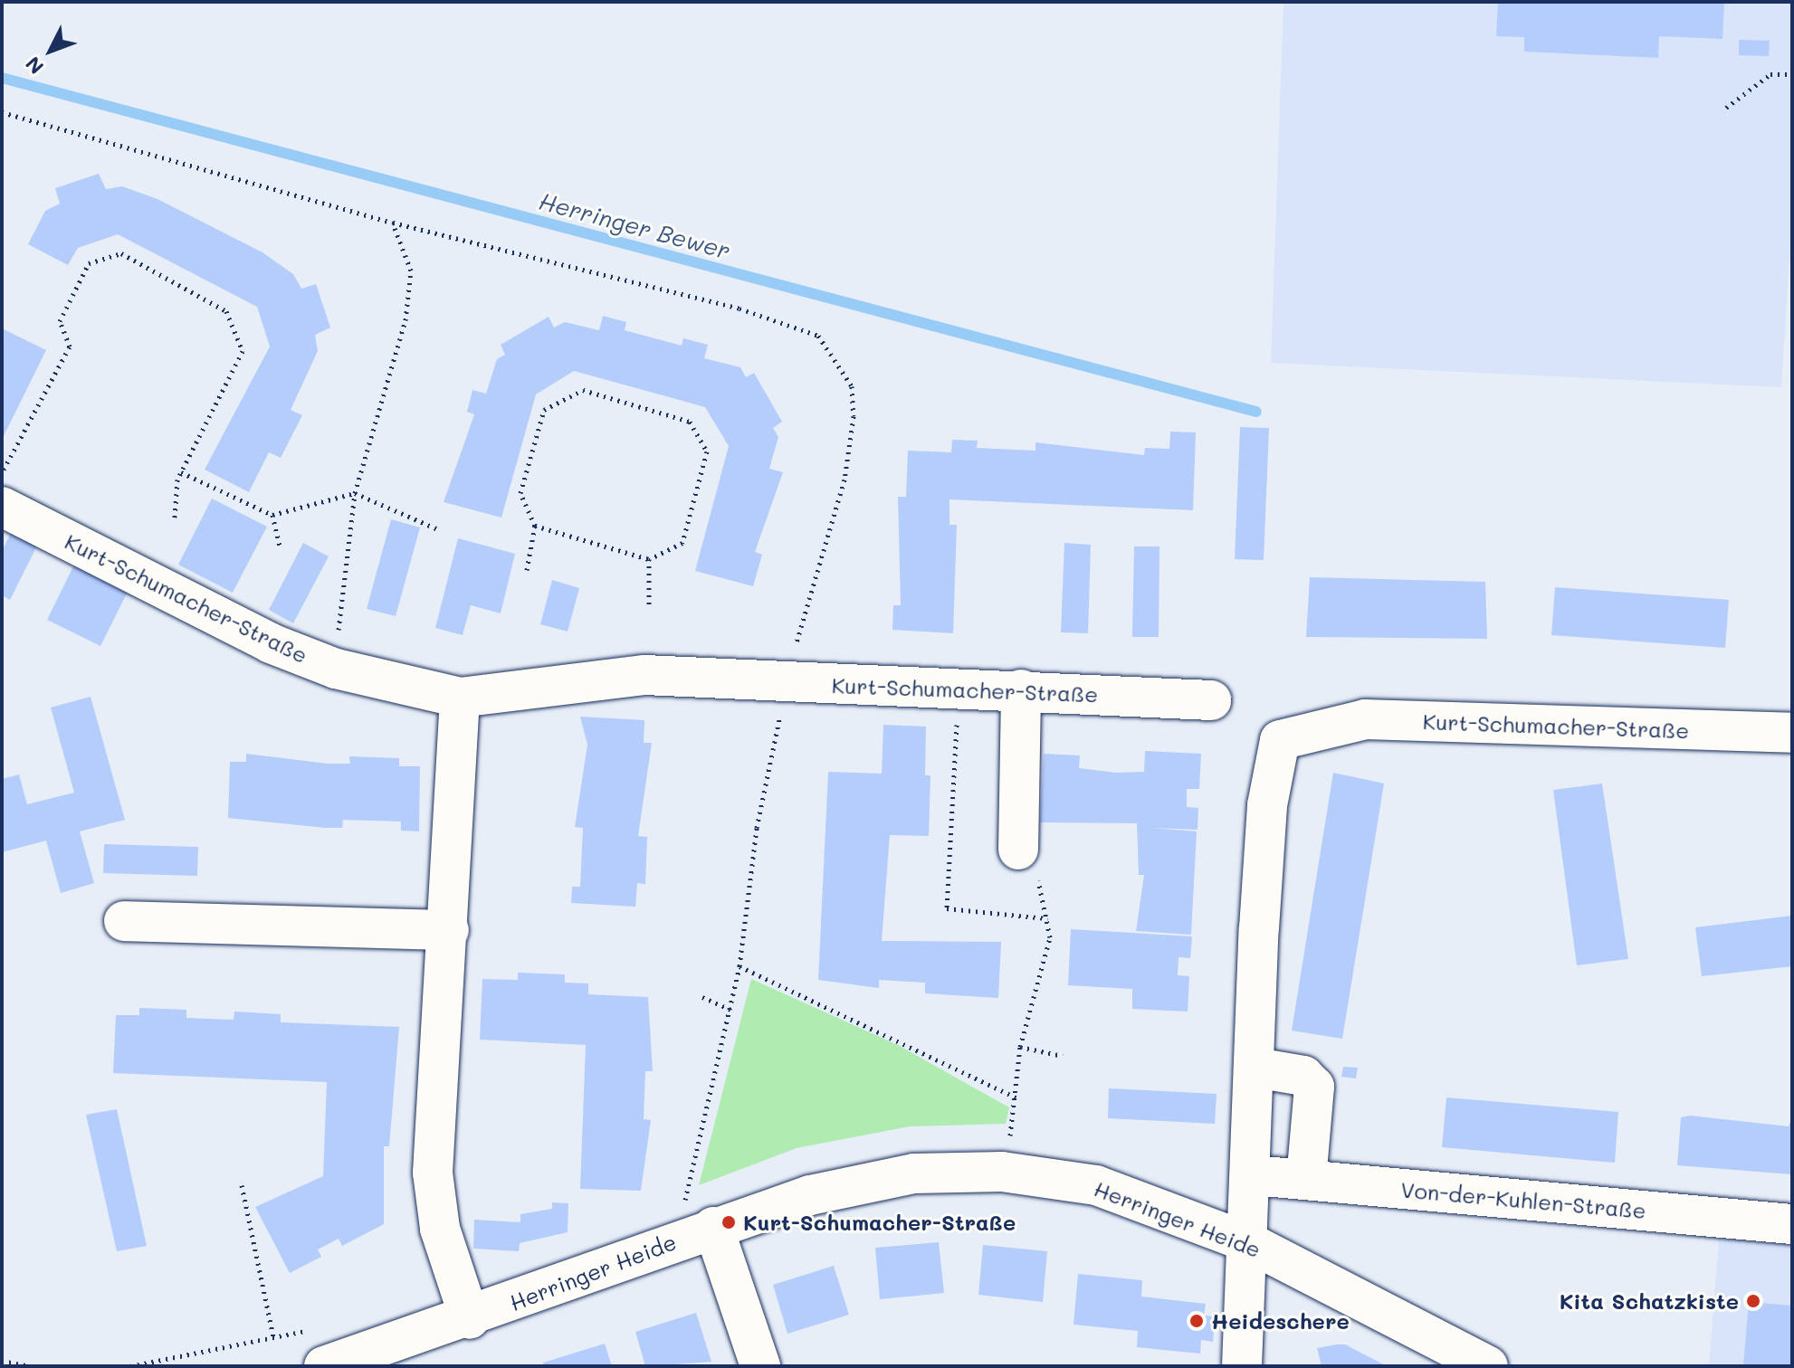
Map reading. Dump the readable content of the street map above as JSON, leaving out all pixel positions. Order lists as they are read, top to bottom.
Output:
{
  "streets": {
    "street": ["Kurt-Schumacher-Straße", "Von-der-Kuhlen-Straße", "Herringer Heide"]
  },
  "water": ["Herringer Bewer"],
  "places": ["Kurt-Schumacher-Straße", "Kita Schatzkiste", "Heideschere"],
  "north": "bottom left"
}
